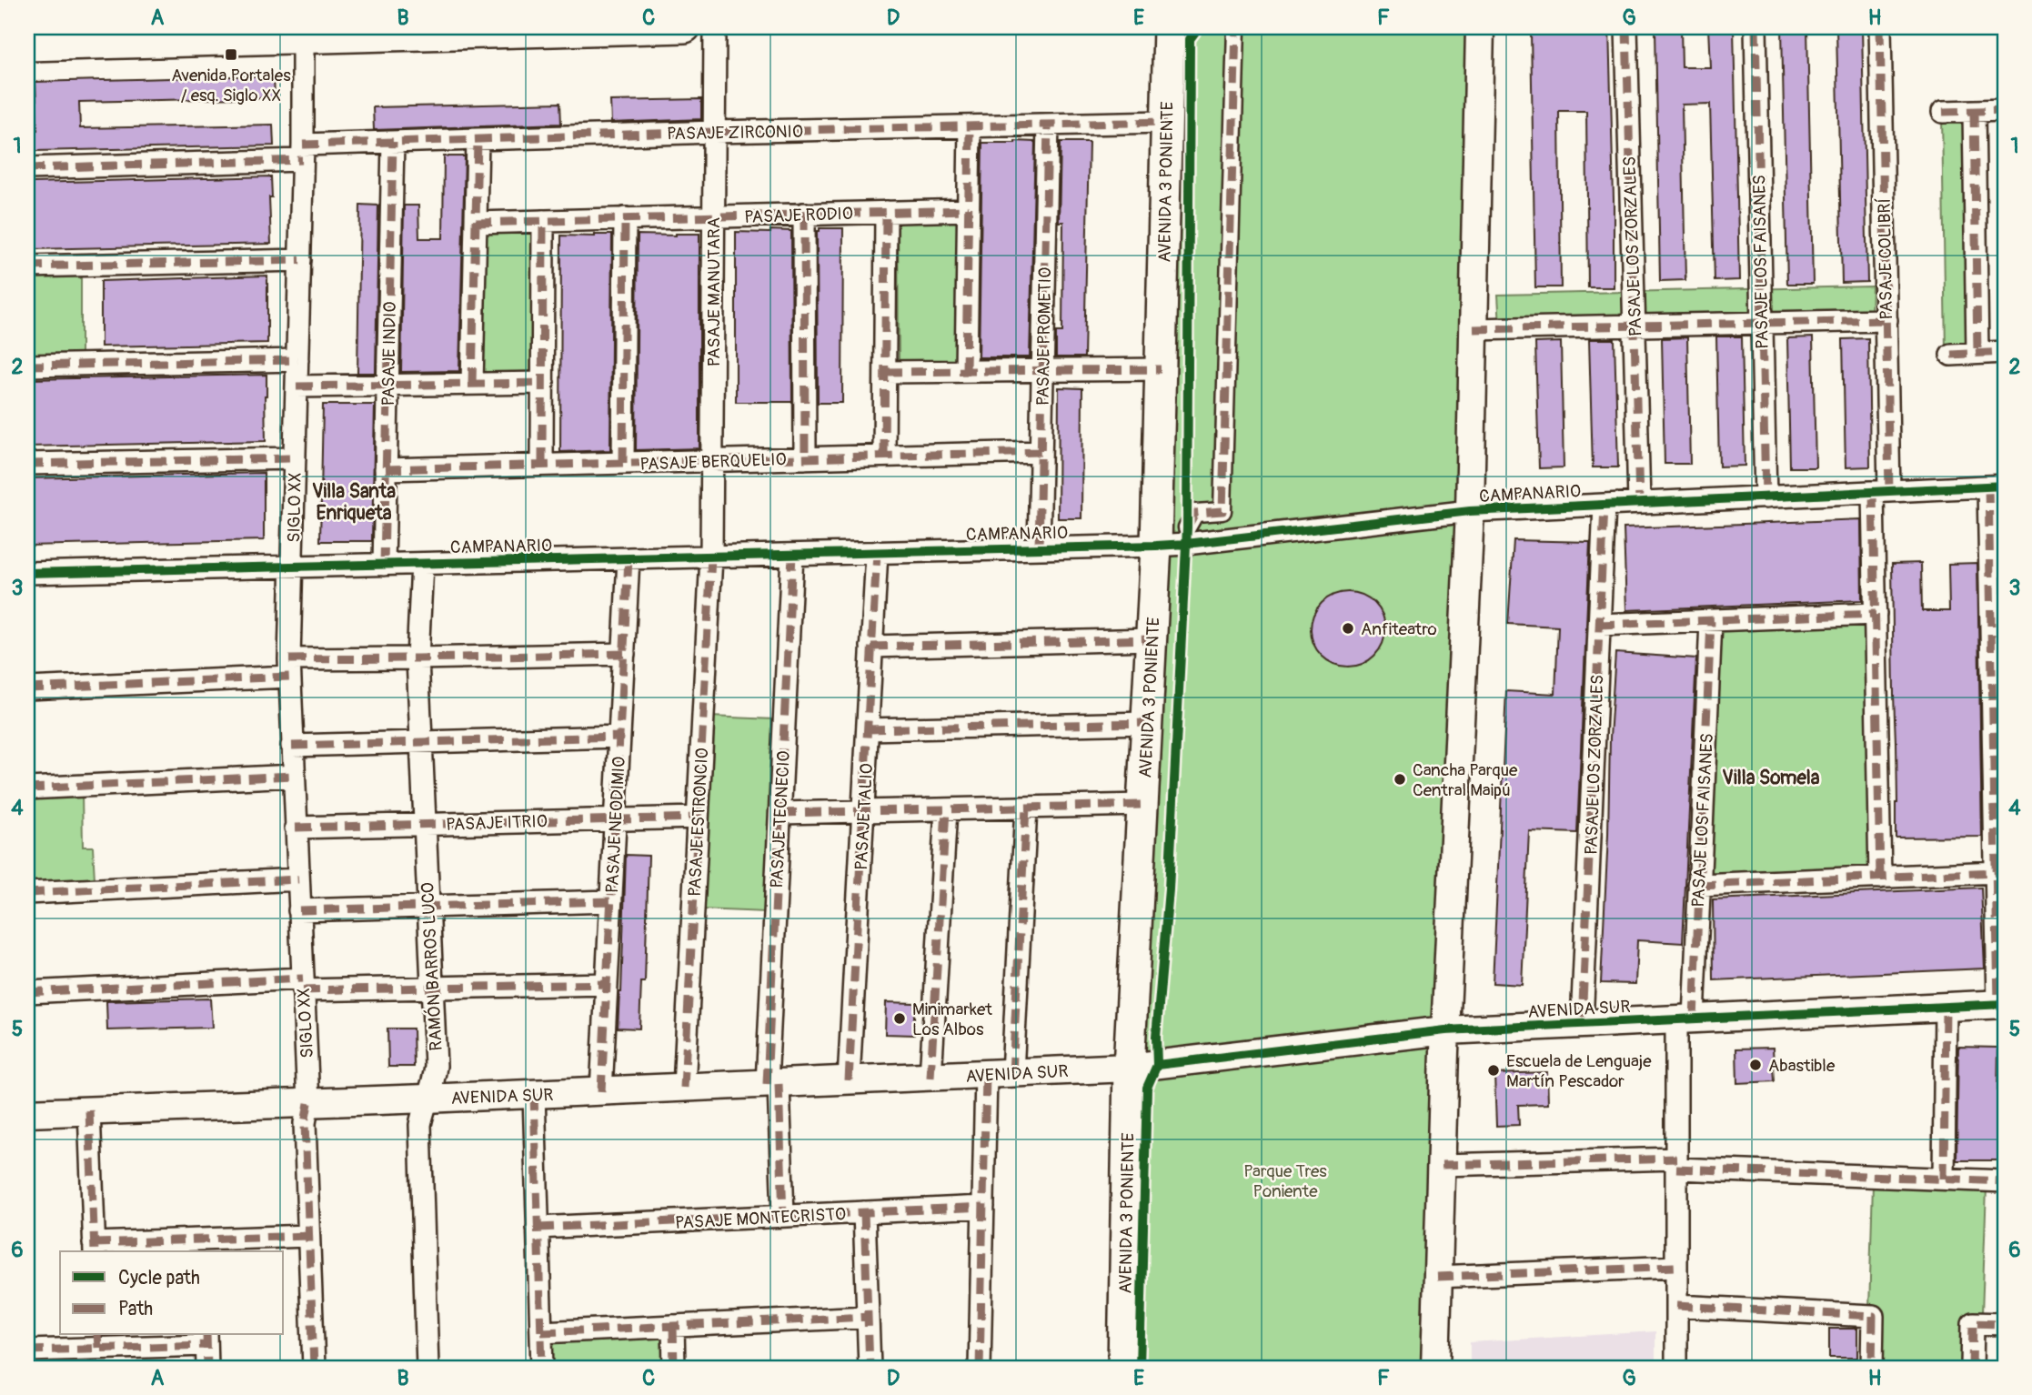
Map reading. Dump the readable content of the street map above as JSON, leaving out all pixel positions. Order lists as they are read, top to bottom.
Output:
{
  "streets": {
    "main road": ["AVENIDA 3 PONIENTE"],
    "street": [
      "PASAJE ZIRCONIO",
      "PASAJE RODIO",
      "PASAJE LOS ZORZALES",
      "PASAJE COLIBRÍ",
      "PASAJE LOS FAISANES",
      "PASAJE MANUTARA",
      "PASAJE PROMETIO",
      "PASAJE INDIO",
      "PASAJE BERQUELIO",
      "CAMPANARIO",
      "SIGLO XX",
      "PASAJE TALIO",
      "PASAJE TECNECIO",
      "PASAJE ITRIO",
      "PASAJE ESTRONCIO",
      "PASAJE NEODIMIO",
      "RAMÓN BARROS LUCO",
      "AVENIDA SUR",
      "PASAJE MONTECRISTO"
    ]
  },
  "crossings": [
    ["PASAJE ZIRCONIO", "AVENIDA 3 PONIENTE"],
    ["PASAJE ZIRCONIO", "PASAJE MANUTARA"],
    ["PASAJE ZIRCONIO", "PASAJE PROMETIO"],
    ["PASAJE ZIRCONIO", "PASAJE INDIO"],
    ["PASAJE ZIRCONIO", "SIGLO XX"],
    ["AVENIDA 3 PONIENTE", "CAMPANARIO"],
    ["AVENIDA 3 PONIENTE", "AVENIDA SUR"],
    ["PASAJE RODIO", "PASAJE MANUTARA"],
    ["PASAJE LOS ZORZALES", "CAMPANARIO"],
    ["PASAJE LOS ZORZALES", "AVENIDA SUR"],
    ["PASAJE COLIBRÍ", "CAMPANARIO"],
    ["PASAJE LOS FAISANES", "CAMPANARIO"],
    ["PASAJE LOS FAISANES", "AVENIDA SUR"],
    ["PASAJE MANUTARA", "PASAJE BERQUELIO"],
    ["PASAJE MANUTARA", "CAMPANARIO"],
    ["PASAJE MANUTARA", "PASAJE ESTRONCIO"],
    ["PASAJE PROMETIO", "PASAJE BERQUELIO"],
    ["PASAJE PROMETIO", "CAMPANARIO"],
    ["PASAJE INDIO", "PASAJE BERQUELIO"],
    ["PASAJE INDIO", "CAMPANARIO"],
    ["CAMPANARIO", "SIGLO XX"],
    ["CAMPANARIO", "PASAJE TALIO"],
    ["CAMPANARIO", "PASAJE TECNECIO"],
    ["CAMPANARIO", "PASAJE ESTRONCIO"],
    ["CAMPANARIO", "PASAJE NEODIMIO"],
    ["CAMPANARIO", "RAMÓN BARROS LUCO"],
    ["SIGLO XX", "PASAJE ITRIO"],
    ["SIGLO XX", "AVENIDA SUR"],
    ["PASAJE TALIO", "AVENIDA SUR"],
    ["PASAJE TECNECIO", "AVENIDA SUR"],
    ["PASAJE TECNECIO", "PASAJE MONTECRISTO"],
    ["PASAJE ITRIO", "PASAJE ESTRONCIO"],
    ["PASAJE ITRIO", "PASAJE NEODIMIO"],
    ["PASAJE ITRIO", "RAMÓN BARROS LUCO"],
    ["PASAJE ESTRONCIO", "AVENIDA SUR"],
    ["PASAJE NEODIMIO", "AVENIDA SUR"],
    ["RAMÓN BARROS LUCO", "AVENIDA SUR"]
  ],
  "districts": ["Villa Santa Enriqueta", "Villa Somela"],
  "parks": ["Parque Tres Poniente"],
  "places": {
    "transit": ["Avenida Portales / esq. Siglo XX"],
    "other": [
      "Anfiteatro",
      "Cancha Parque Central Maipú",
      "Minimarket Los Albos",
      "Abastible",
      "Escuela de Lenguaje Martín Pescador"
    ]
  },
  "legend": ["Cycle path", "Path"],
  "grid": {
    "columns": [
      "A",
      "B",
      "C",
      "D",
      "E",
      "F",
      "G",
      "H"
    ],
    "rows": [
      "1",
      "2",
      "3",
      "4",
      "5",
      "6"
    ]
  }
}
